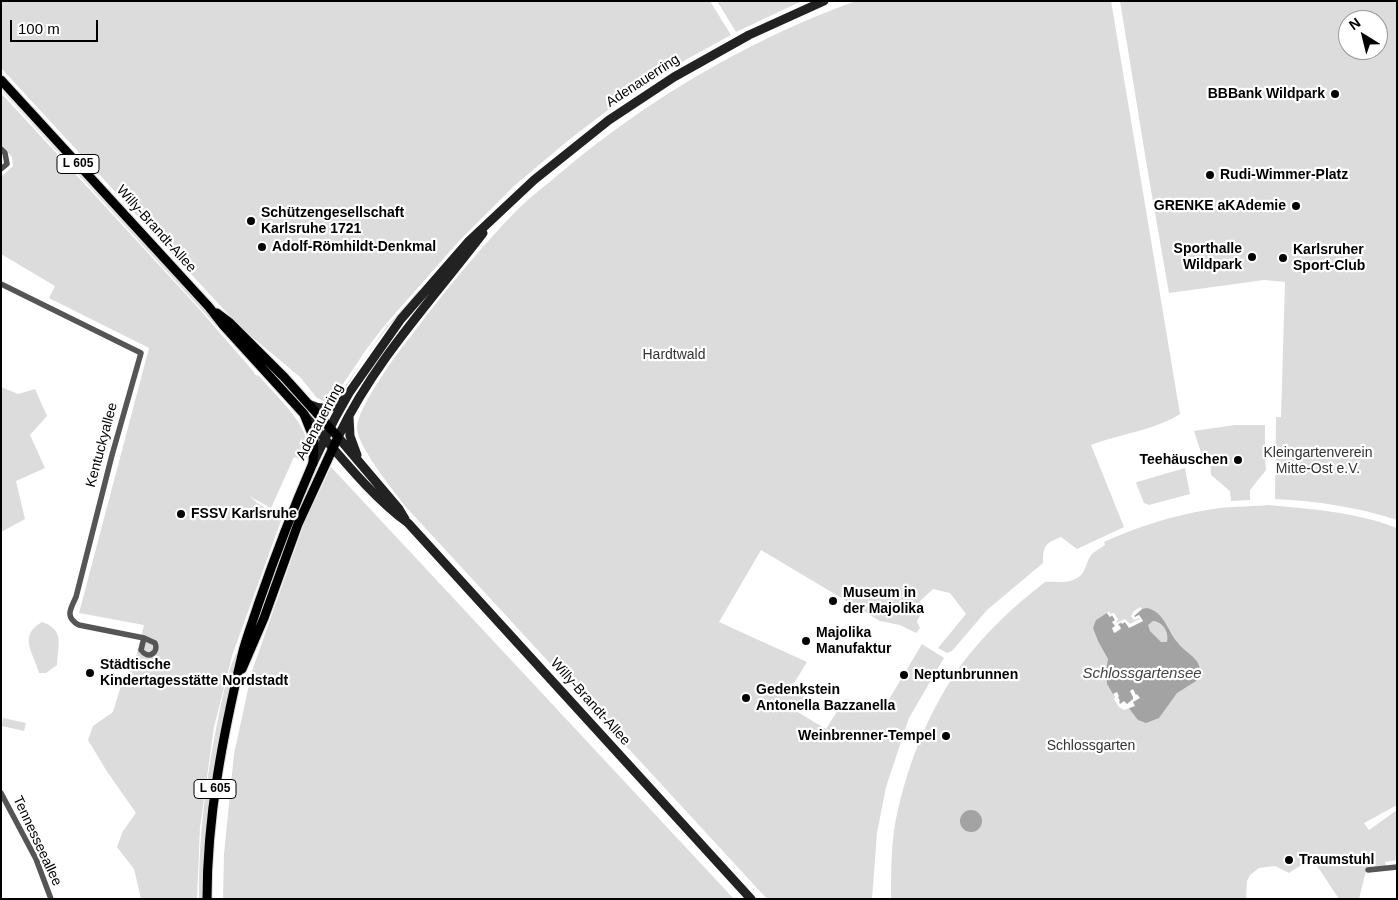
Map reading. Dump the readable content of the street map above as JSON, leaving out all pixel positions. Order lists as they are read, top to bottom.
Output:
{
  "streets": {
    "main road": ["Adenauerring", "L 605", "Willy-Brandt-Allee"],
    "street": ["Kentuckyallee", "Tennesseeallee"]
  },
  "crossings": [
    ["Adenauerring", "Willy-Brandt-Allee"]
  ],
  "water": ["Schlossgartensee"],
  "parks": ["Hardtwald", "Kleingartenverein Mitte-Ost e.V.", "Schlossgarten"],
  "places": [
    "BBBank Wildpark",
    "Rudi-Wimmer-Platz",
    "GRENKE aKAdemie",
    "Schützengesellschaft Karlsruhe 1721",
    "Adolf-Römhildt-Denkmal",
    "Sporthalle Wildpark",
    "Karlsruher Sport-Club",
    "Teehäuschen",
    "FSSV Karlsruhe",
    "Museum in der Majolika",
    "Majolika Manufaktur",
    "Städtische Kindertagesstätte Nordstadt",
    "Neptunbrunnen",
    "Gedenkstein Antonella Bazzanella",
    "Weinbrenner-Tempel",
    "Traumstuhl"
  ],
  "scale_bar": "100 m",
  "north": "top left"
}
